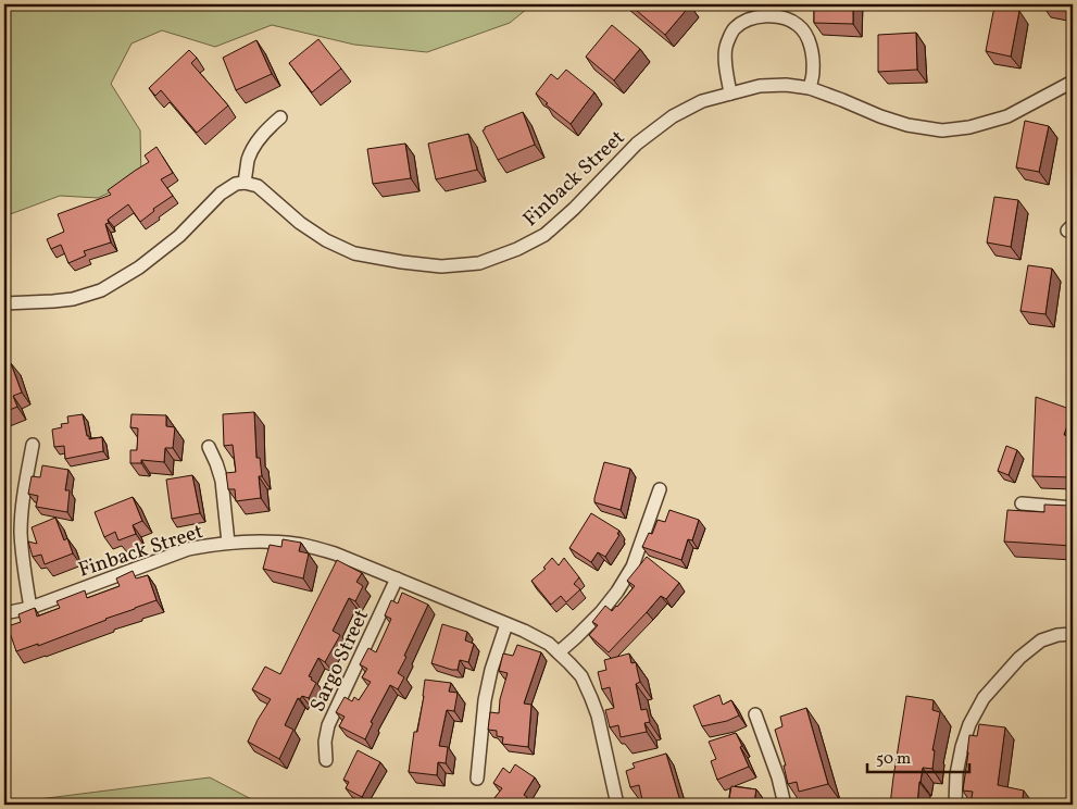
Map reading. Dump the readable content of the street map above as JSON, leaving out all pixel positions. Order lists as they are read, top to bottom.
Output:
{
  "streets": {
    "street": ["Finback Street", "Sargo Street"]
  },
  "crossings": [
    ["Finback Street", "Sargo Street"]
  ],
  "scale_bar": "50 m"
}
